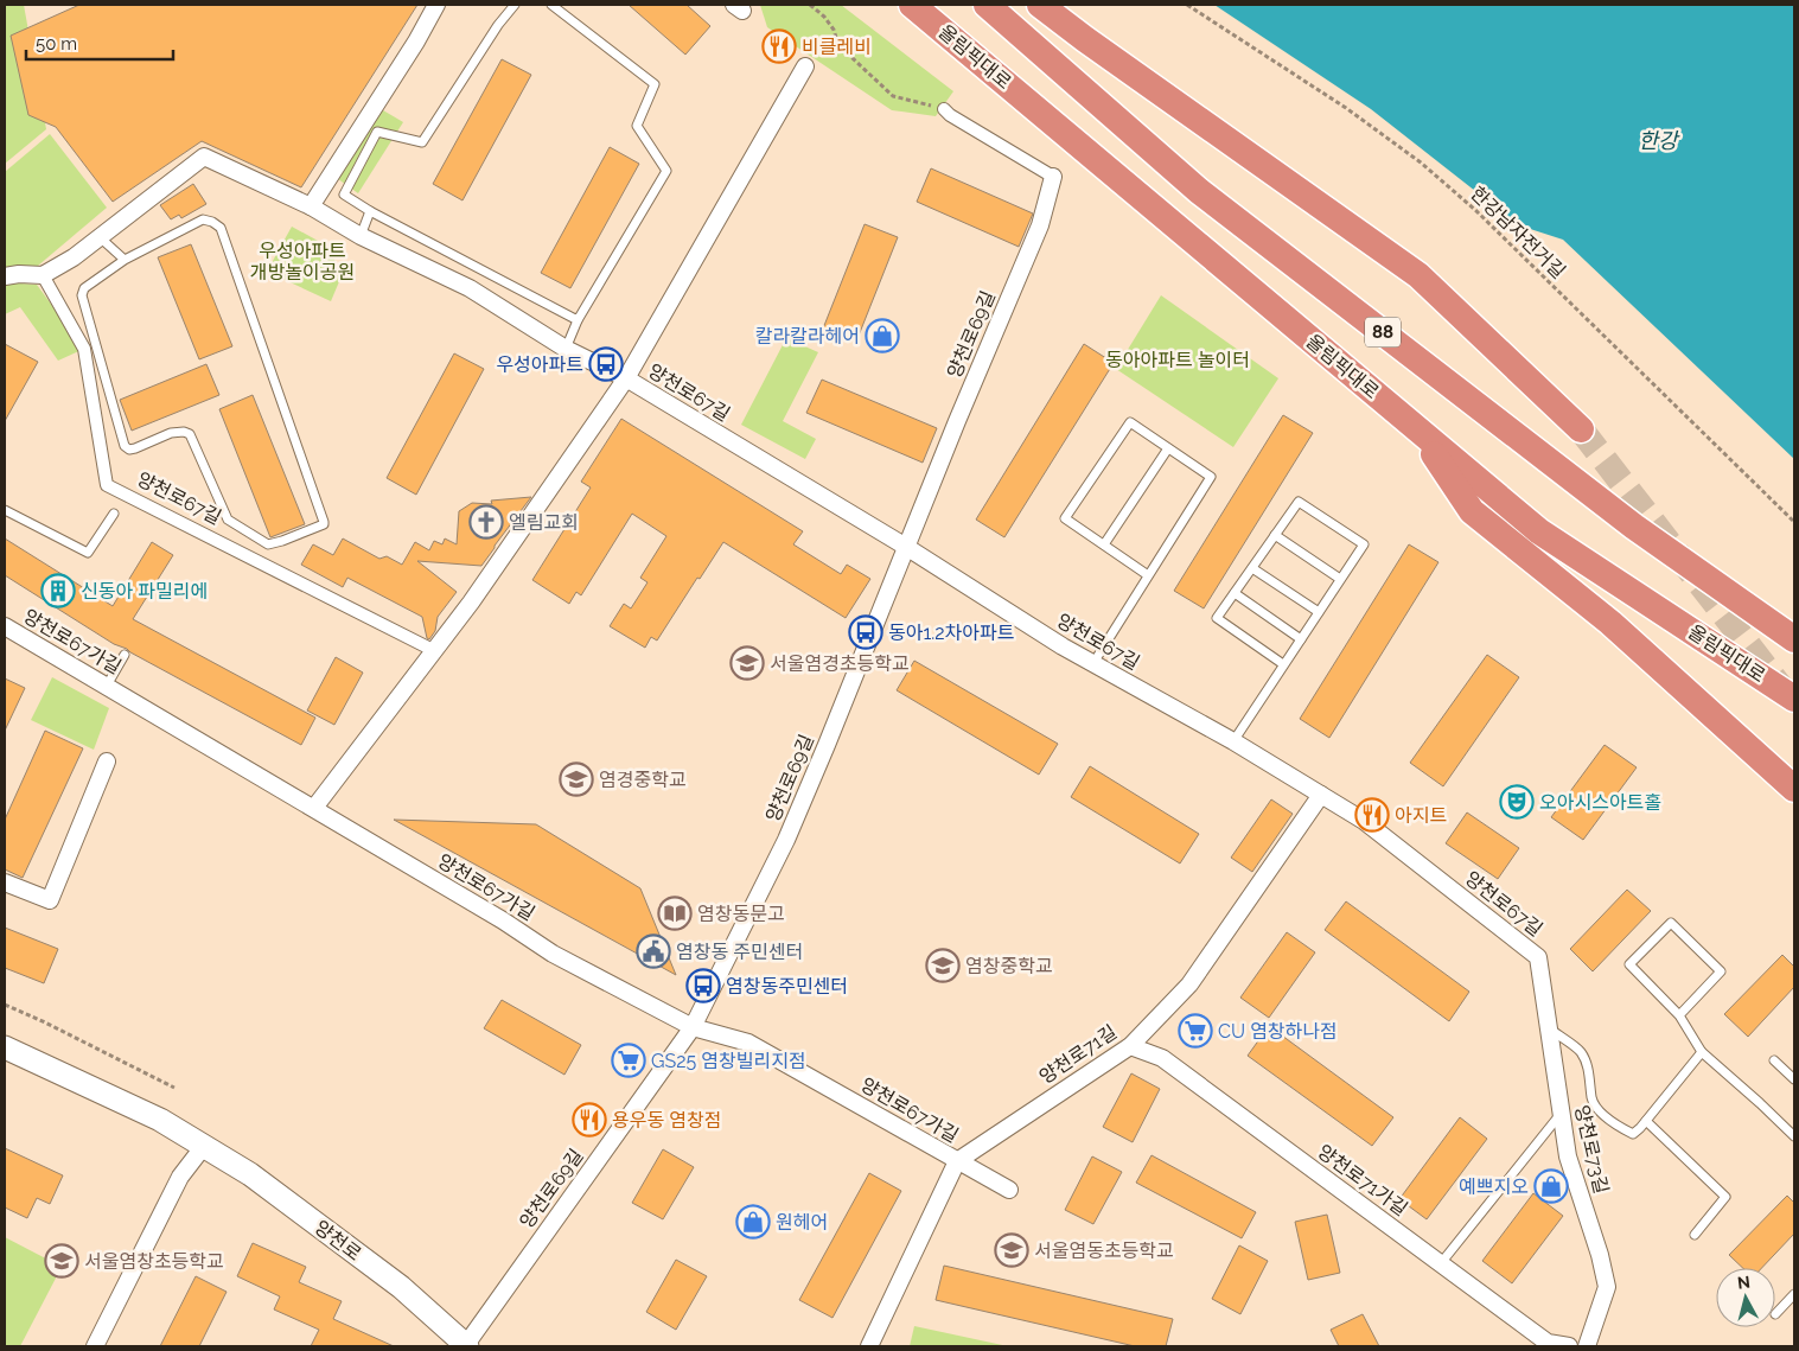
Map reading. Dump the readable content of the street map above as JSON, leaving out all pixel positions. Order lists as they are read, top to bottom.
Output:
{
  "streets": {
    "highway": ["올림픽대로", "88"],
    "main road": ["양천로"],
    "street": [
      "양천로69길",
      "양천로67길",
      "양천로67가길",
      "양천로71길",
      "양천로73길",
      "양천로71가길"
    ],
    "path": ["한강남자전거길"]
  },
  "crossings": [
    ["양천로69길", "양천로67길"],
    ["양천로69길", "양천로67가길"],
    ["양천로69길", "양천로"],
    ["양천로67길", "양천로67가길"],
    ["양천로67길", "양천로71길"],
    ["양천로67길", "양천로73길"],
    ["양천로67가길", "양천로71길"],
    ["양천로71길", "양천로71가길"]
  ],
  "water": ["한강"],
  "parks": ["우성아파트 개방놀이공원", "동아아파트 놀이터"],
  "places": {
    "restaurant": ["비클레비", "아지트", "용우동 염창점"],
    "shop": ["칼라칼라헤어", "예쁘지오", "원헤어"],
    "bus stop": ["우성아파트", "동아1.2차아파트", "염창동주민센터"],
    "church": ["엘림교회"],
    "building": ["신동아 파밀리에"],
    "school or university": [
      "서울염경초등학교",
      "염경중학교",
      "염창중학교",
      "서울염동초등학교",
      "서울염창초등학교"
    ],
    "theatre": ["오아시스아트홀"],
    "library": ["염창동문고"],
    "public building": ["염창동 주민센터"],
    "supermarket": ["CU 염창하나점", "GS25 염창빌리지점"]
  },
  "scale_bar": "50 m",
  "north": "top"
}
